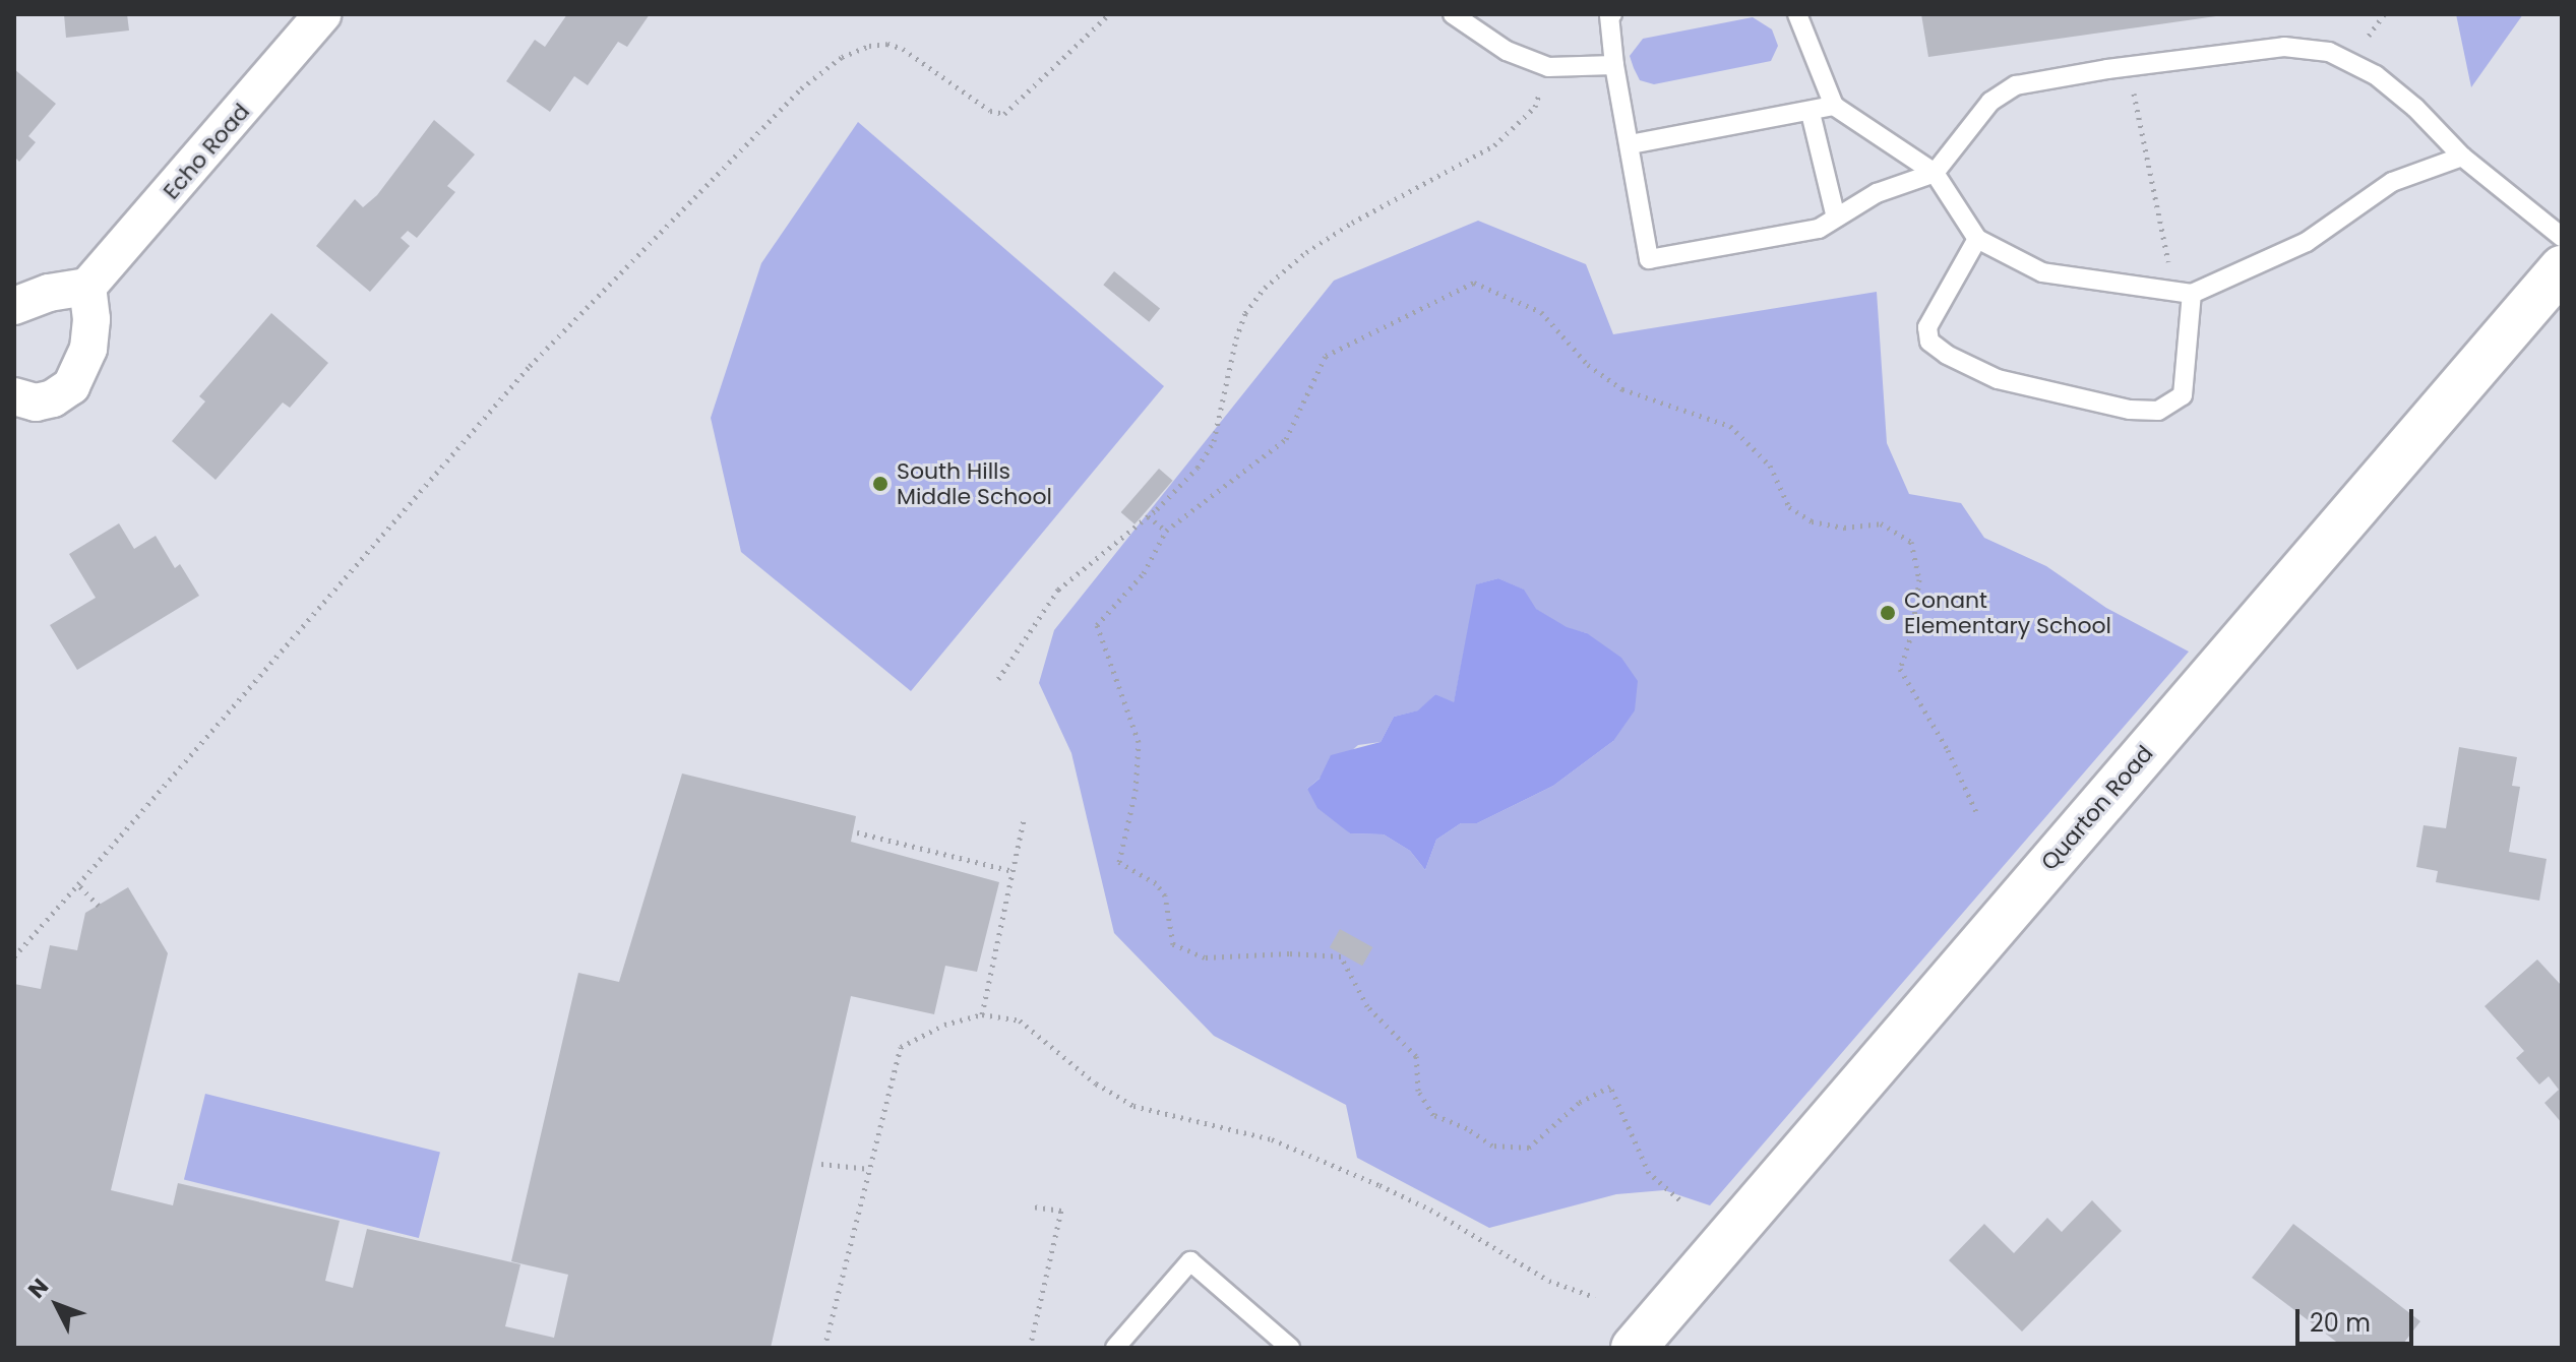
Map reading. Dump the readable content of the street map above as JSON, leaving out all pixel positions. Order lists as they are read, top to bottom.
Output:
{
  "streets": {
    "street": ["Echo Road", "Quarton Road"]
  },
  "places": ["South Hills Middle School", "Conant Elementary School"],
  "scale_bar": "20 m",
  "north": "top left"
}
